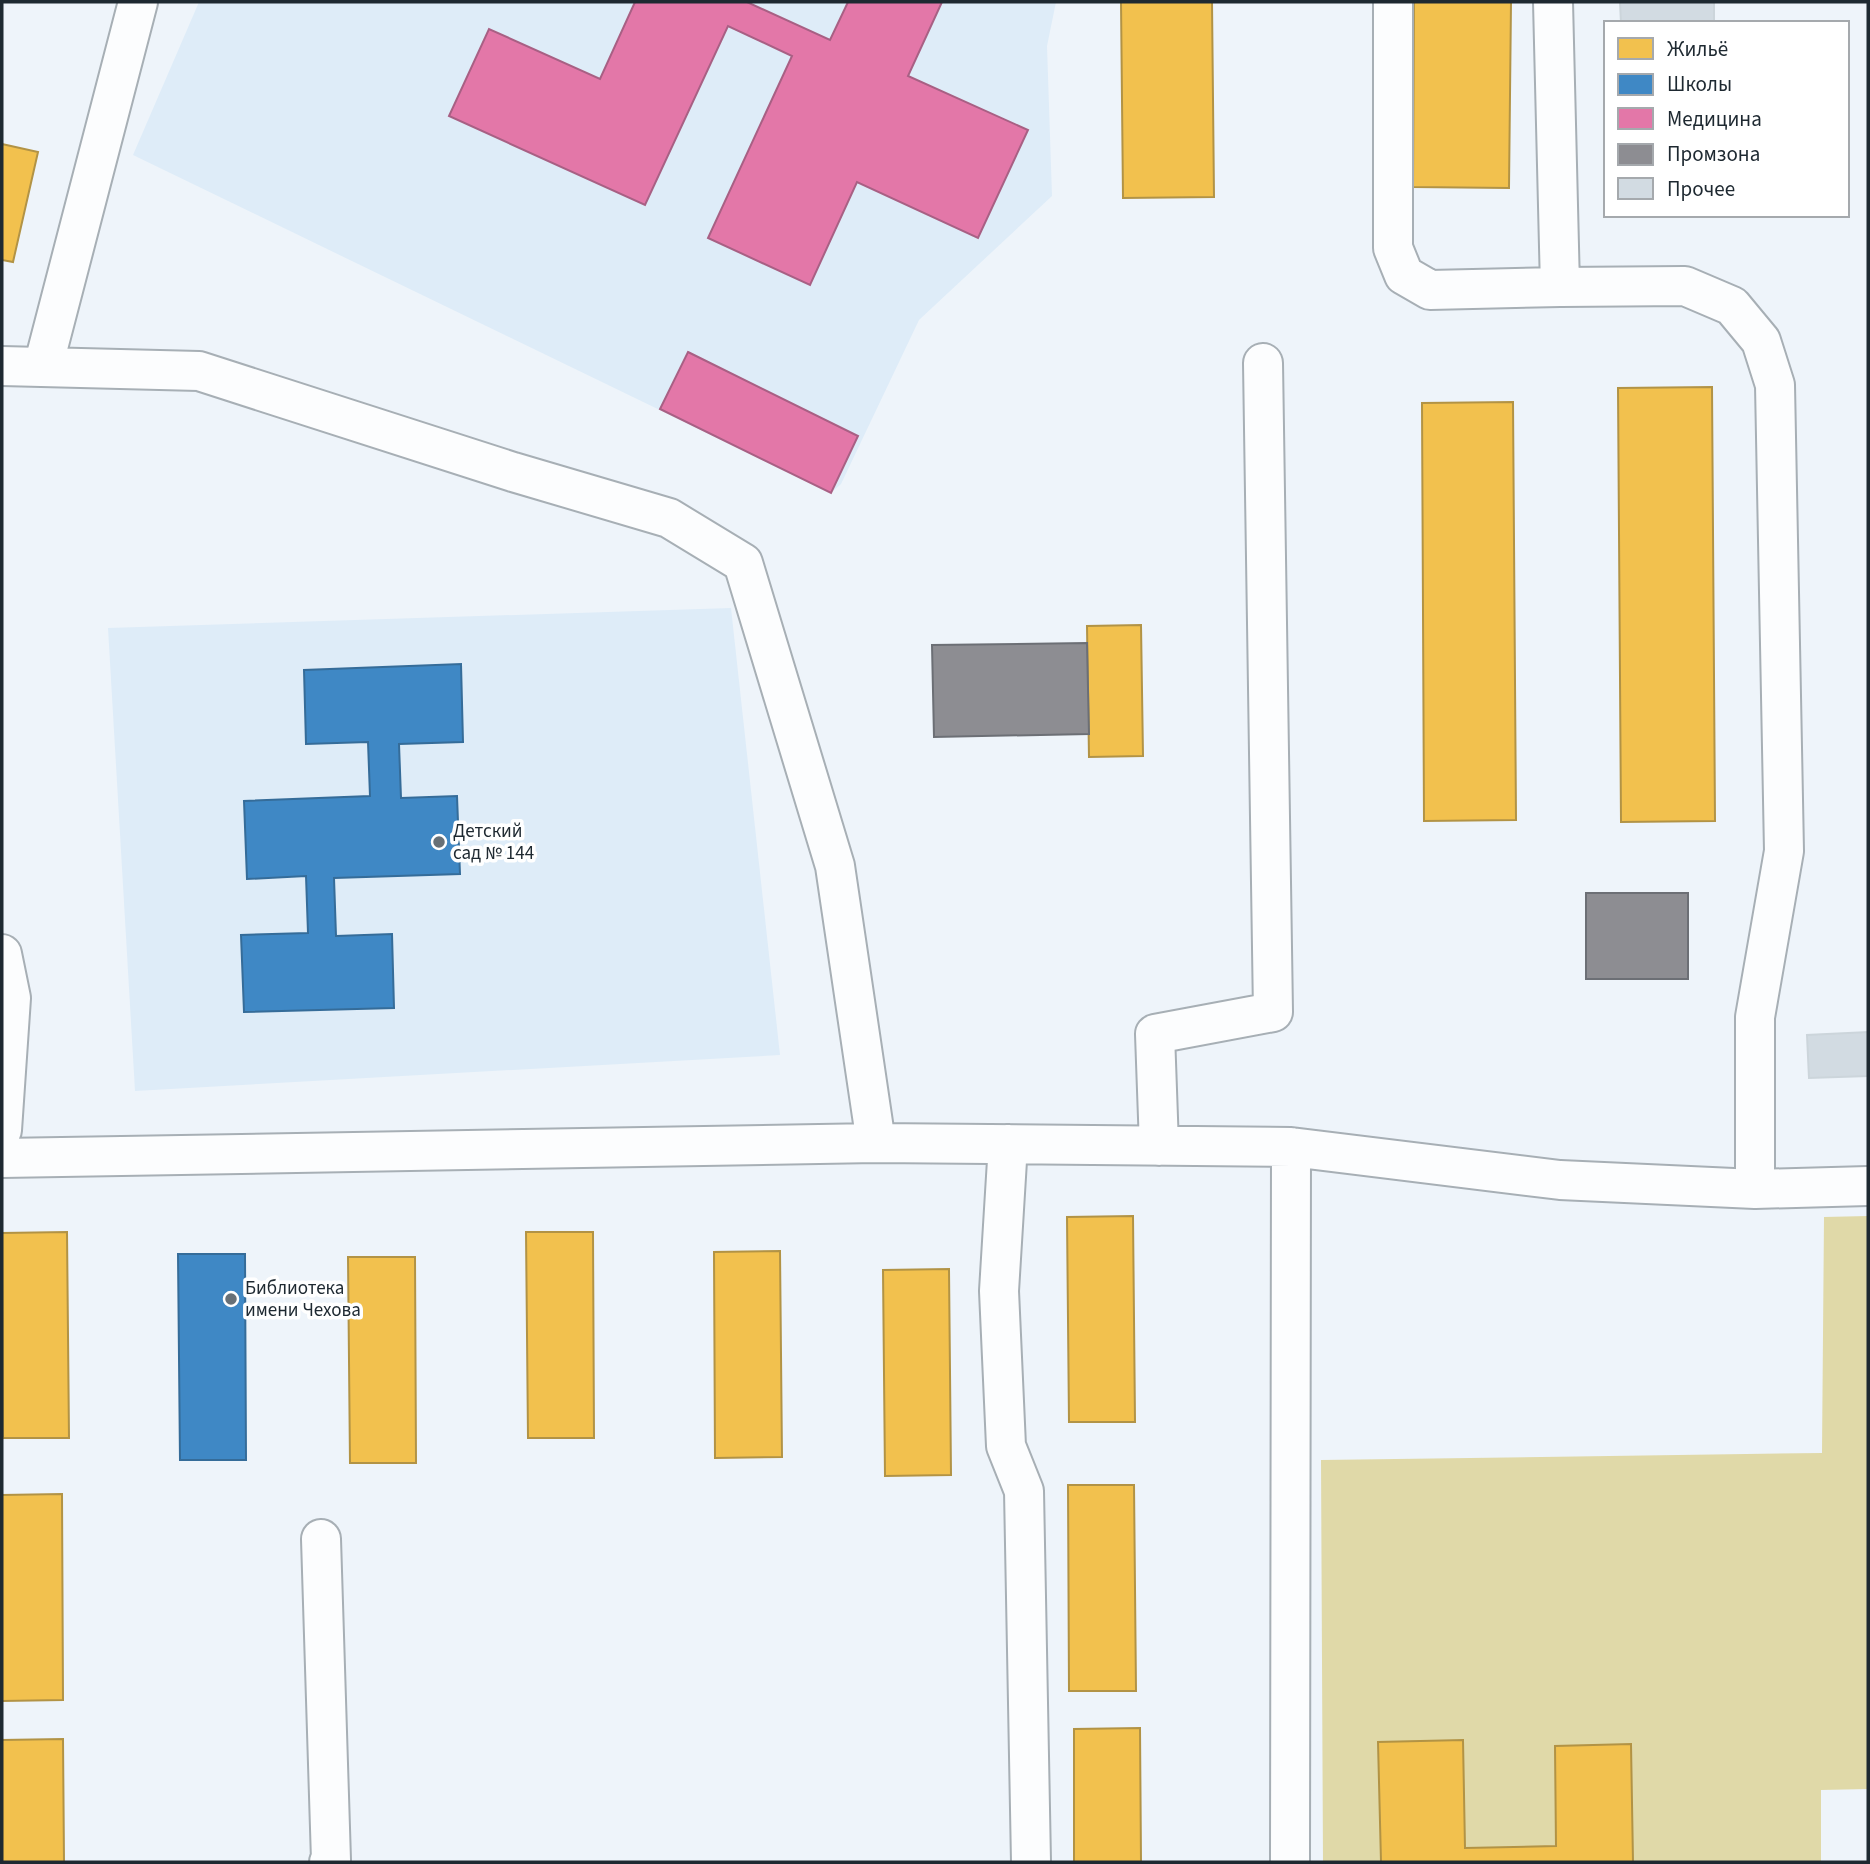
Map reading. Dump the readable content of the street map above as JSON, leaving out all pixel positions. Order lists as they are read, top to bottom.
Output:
{
  "places": ["Детский сад № 144", "Библиотека имени Чехова"],
  "legend": [
    "Жильё",
    "Школы",
    "Медицина",
    "Промзона",
    "Прочее"
  ]
}
